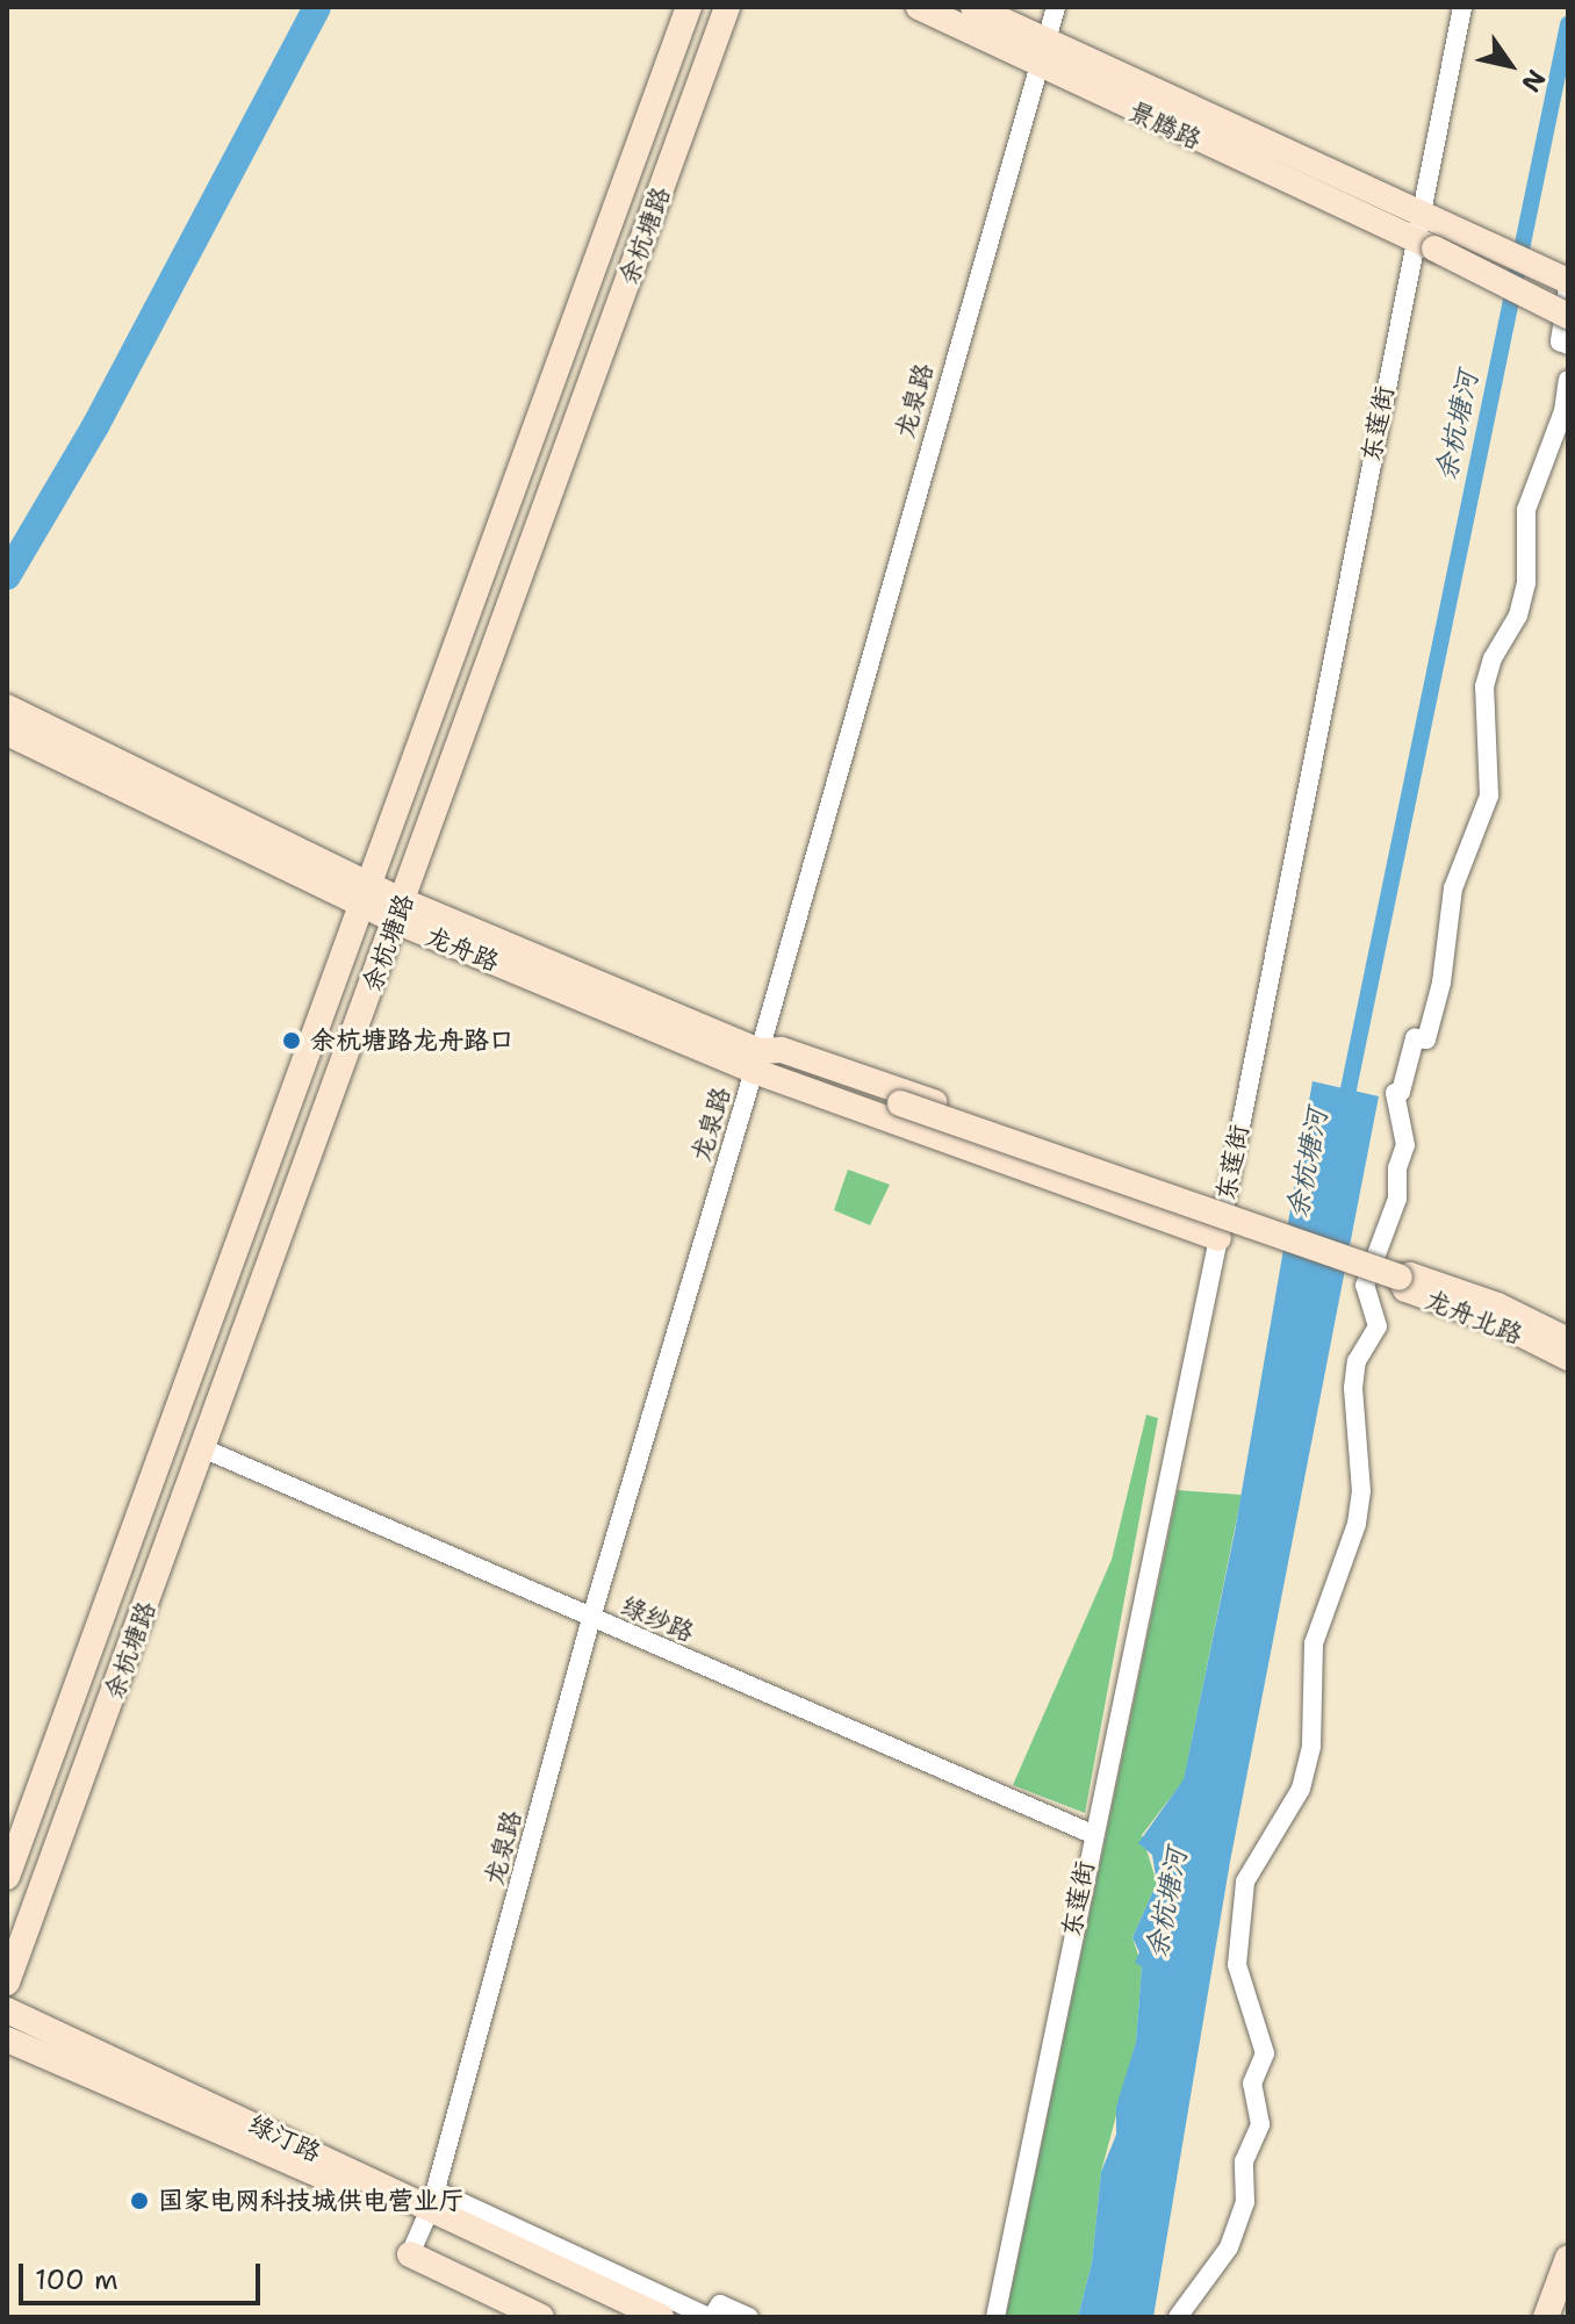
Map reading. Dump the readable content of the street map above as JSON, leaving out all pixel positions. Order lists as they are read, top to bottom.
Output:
{
  "streets": {
    "main road": [
      "景腾路",
      "余杭塘路",
      "龙舟路",
      "龙舟北路",
      "绿汀路"
    ],
    "street": ["龙泉路", "东莲街", "绿纱路"]
  },
  "crossings": [
    ["景腾路", "龙泉路"],
    ["景腾路", "东莲街"],
    ["余杭塘路", "龙舟路"],
    ["余杭塘路", "绿纱路"],
    ["龙泉路", "龙舟路"],
    ["龙泉路", "绿纱路"],
    ["龙泉路", "绿汀路"],
    ["东莲街", "龙舟路"],
    ["东莲街", "绿纱路"],
    ["龙舟路", "龙舟北路"]
  ],
  "water": ["余杭塘河"],
  "places": ["余杭塘路龙舟路口", "国家电网科技城供电营业厅"],
  "scale_bar": "100 m",
  "north": "bottom right"
}
